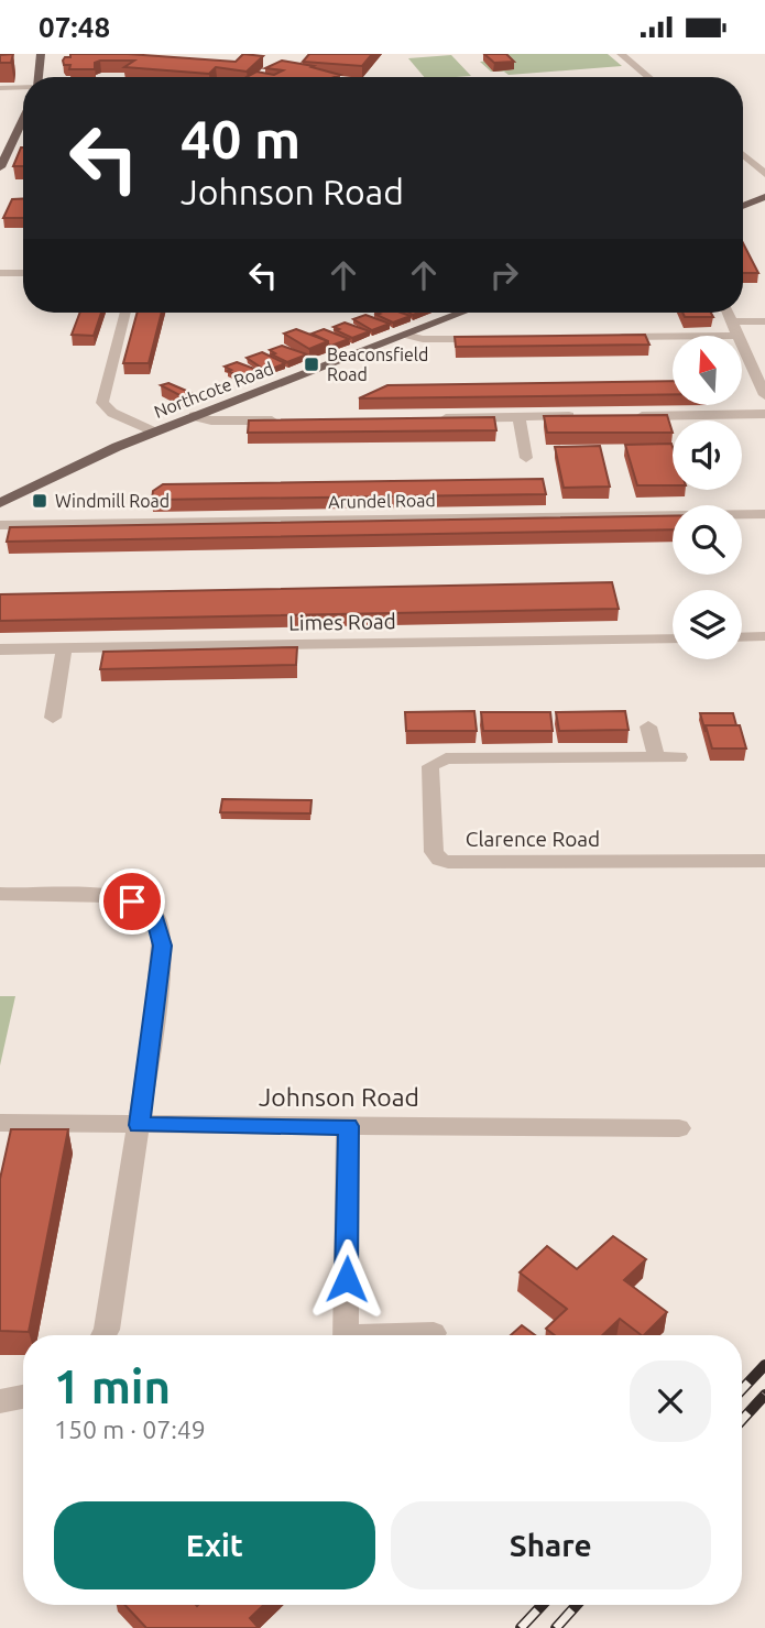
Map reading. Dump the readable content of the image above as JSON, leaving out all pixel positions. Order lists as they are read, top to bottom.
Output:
{
  "streets": {
    "main road": ["Northcote Road"],
    "street": [
      "Arundel Road",
      "Limes Road",
      "Clarence Road",
      "Johnson Road"
    ]
  },
  "places": {
    "transit": ["Beaconsfield Road", "Windmill Road"]
  },
  "north": "top",
  "page": {
    "status": "07:48",
    "turn": ["40 m", "Johnson Road"],
    "heading": ["1 min", "150 m · 07:49"],
    "buttons": ["Exit", "Share"]
  }
}
